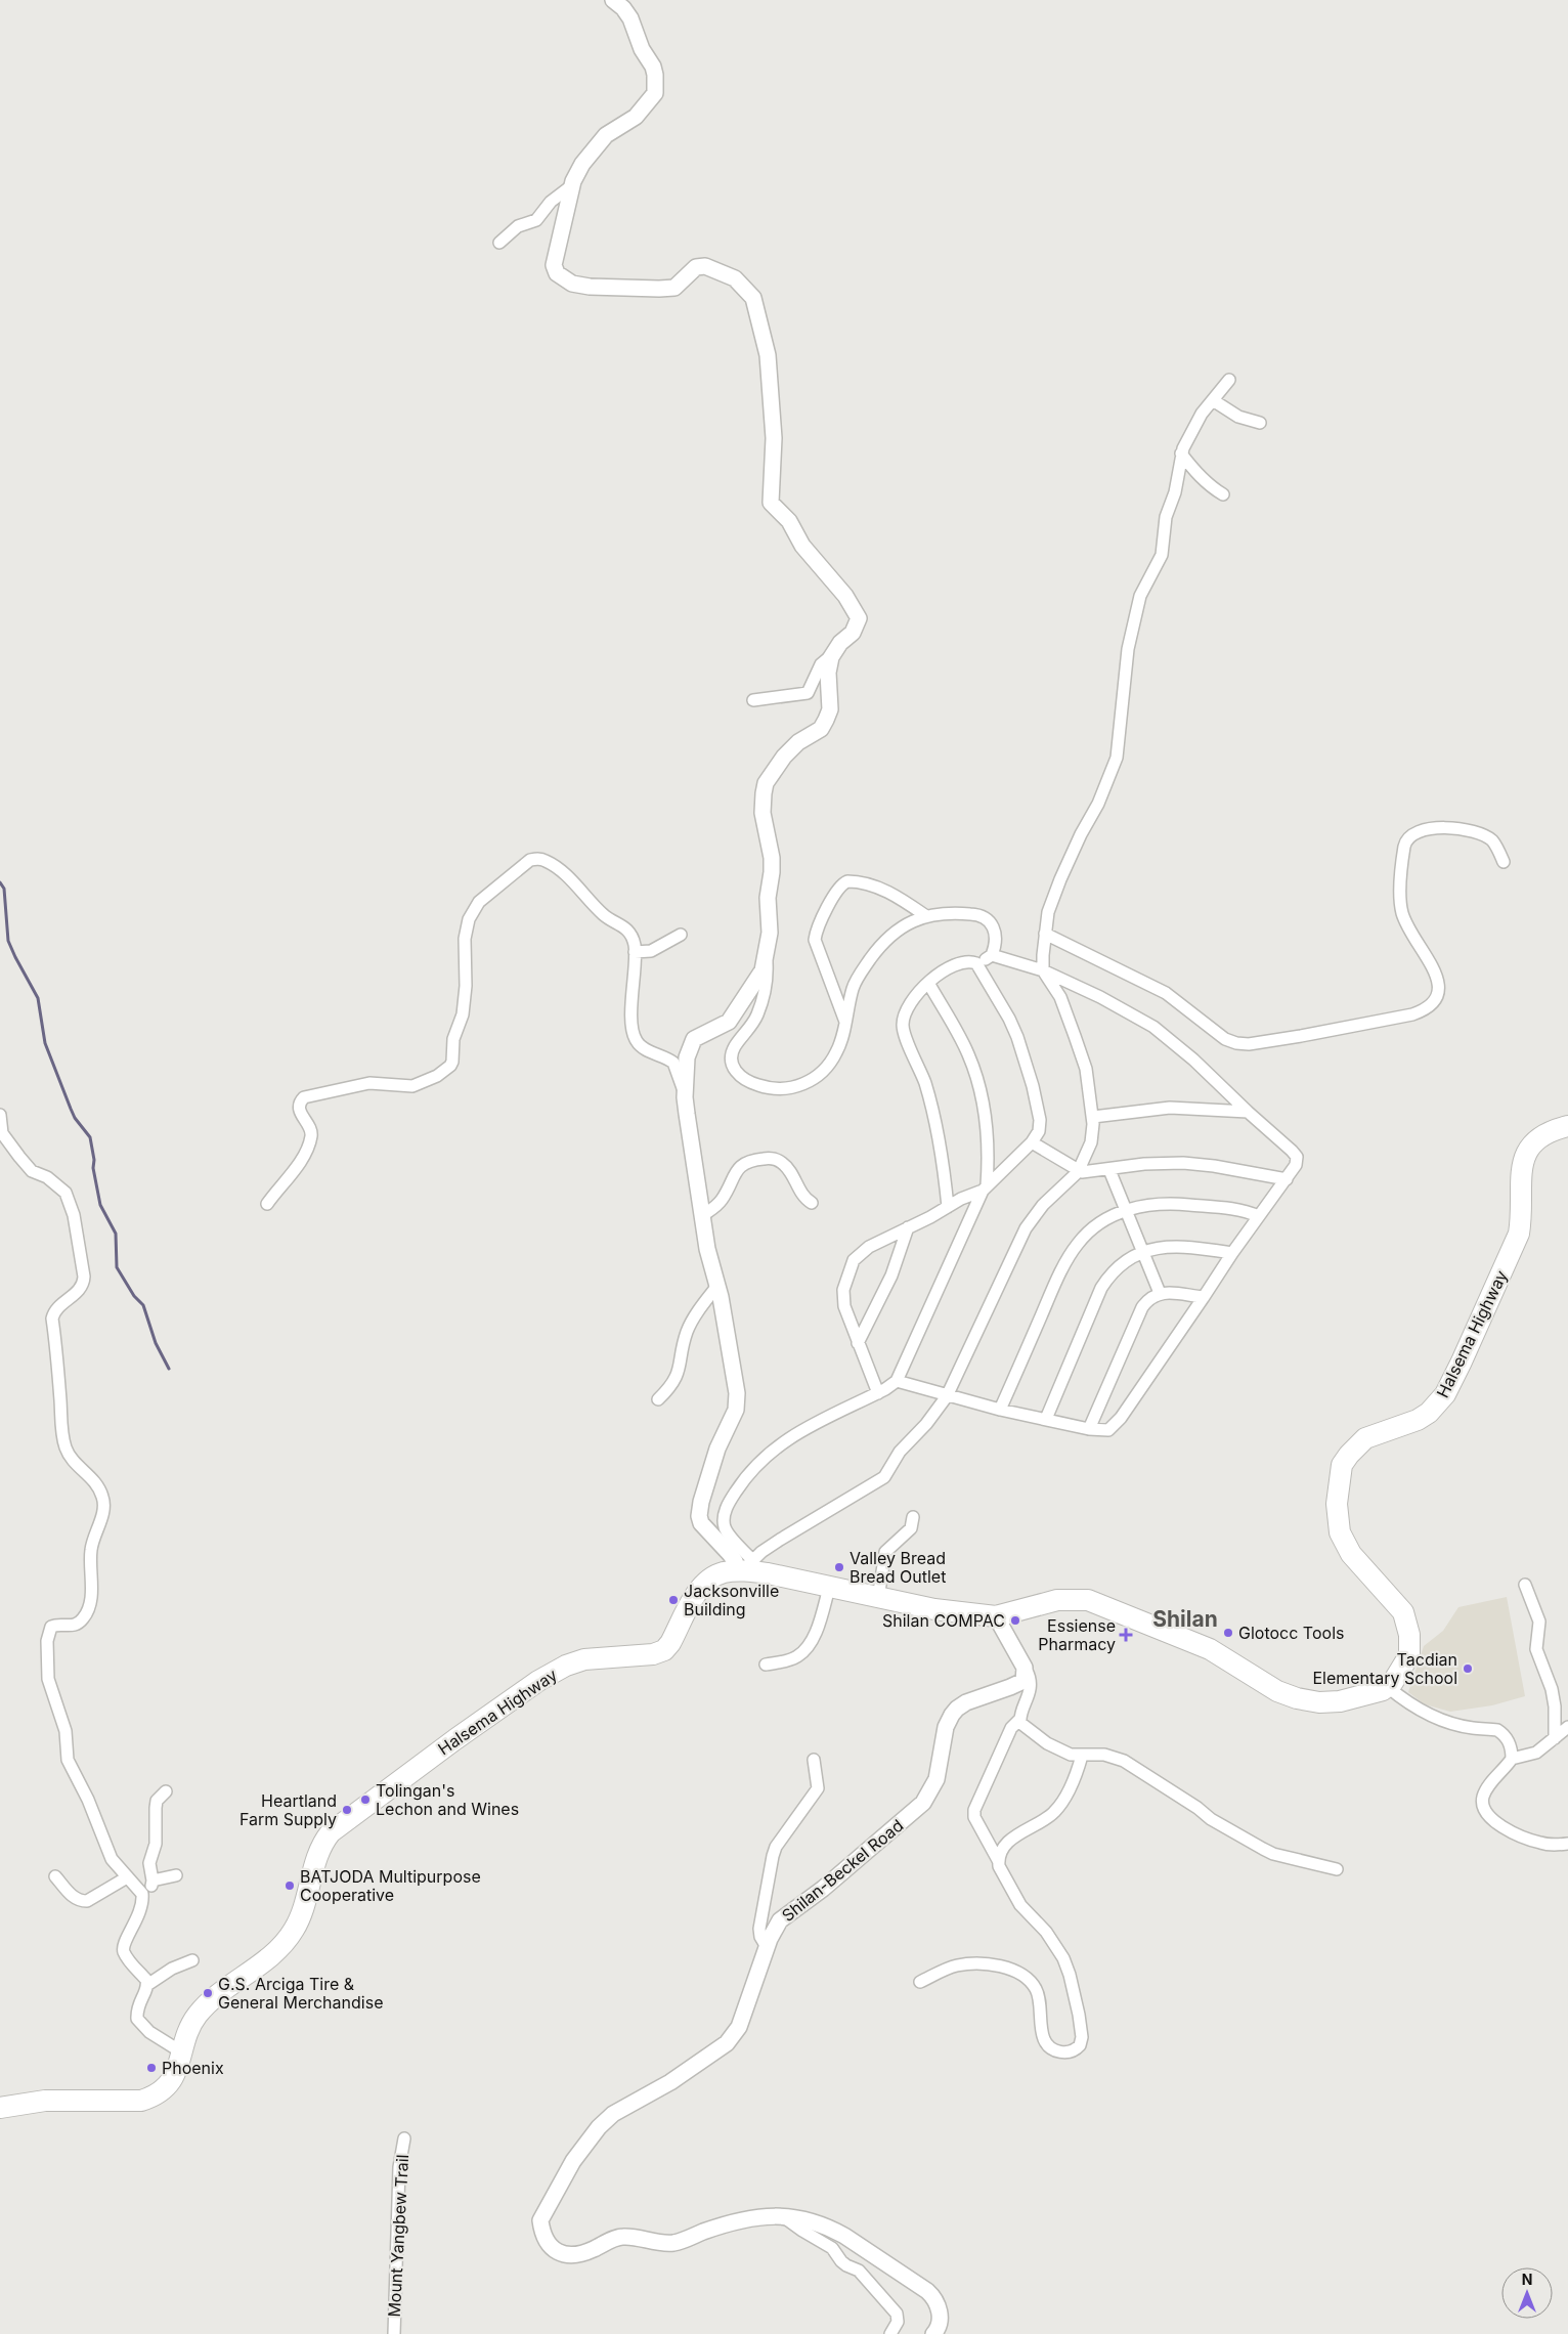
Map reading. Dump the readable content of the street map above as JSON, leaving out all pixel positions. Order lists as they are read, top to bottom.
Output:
{
  "streets": {
    "highway": ["Halsema Highway"],
    "street": ["Shilan-Beckel Road", "Mount Yangbew Trail"]
  },
  "districts": ["Shilan"],
  "places": {
    "other": [
      "Valley Bread Bread Outlet",
      "Jacksonville Building",
      "Shilan COMPAC",
      "Glotocc Tools",
      "Tacdian Elementary School",
      "Tolingan's Lechon and Wines",
      "Heartland Farm Supply",
      "BATJODA Multipurpose Cooperative",
      "G.S. Arciga Tire & General Merchandise",
      "Phoenix"
    ],
    "health": ["Essiense Pharmacy"]
  },
  "north": "top"
}
